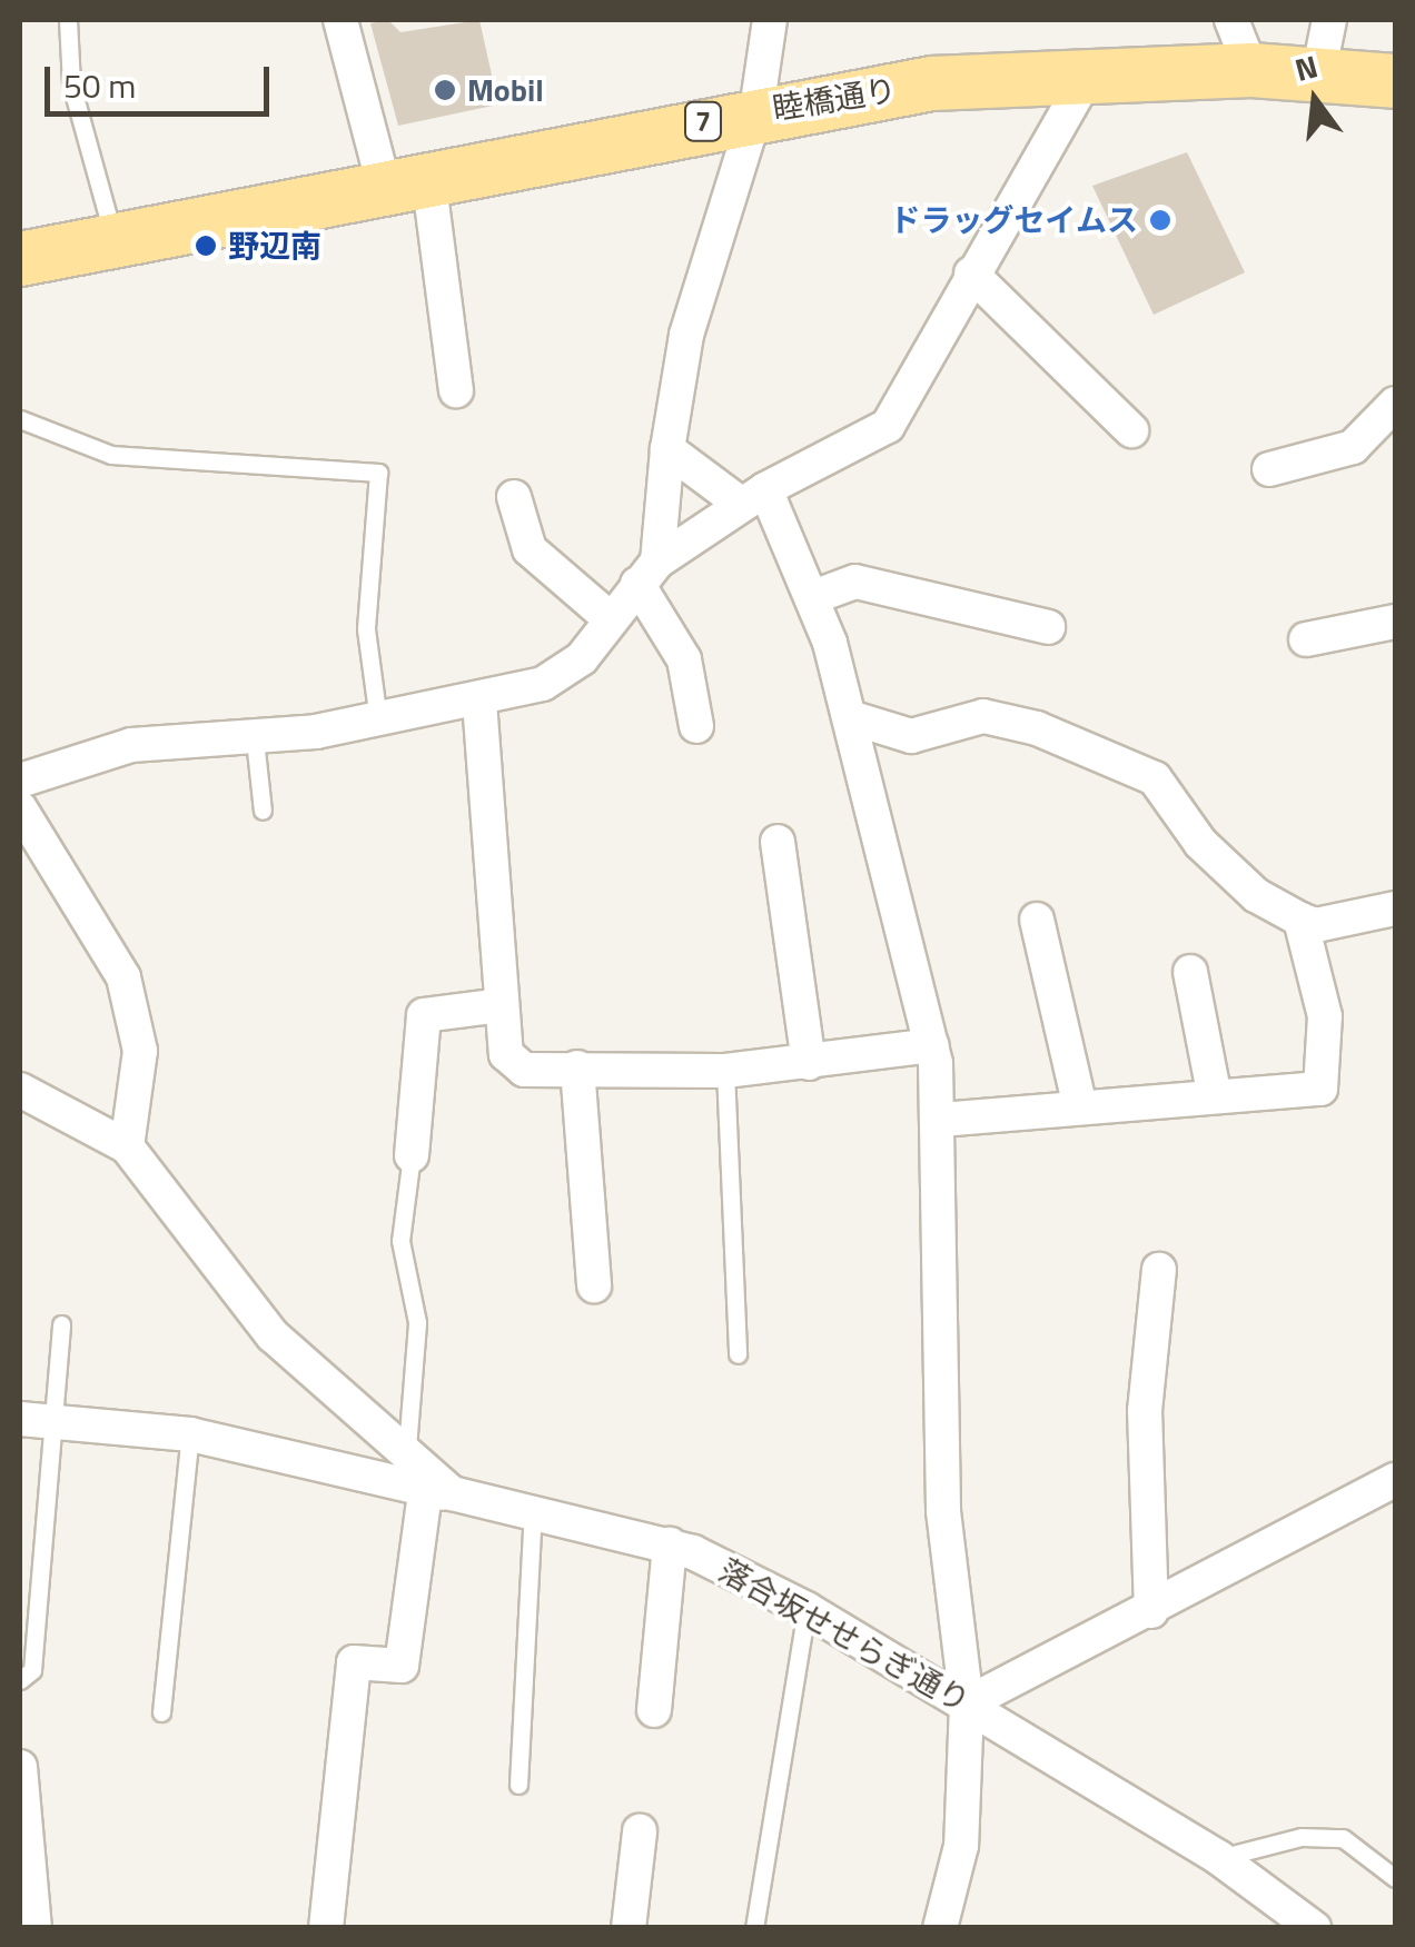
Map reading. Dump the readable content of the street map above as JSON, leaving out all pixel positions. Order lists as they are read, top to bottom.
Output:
{
  "streets": {
    "main road": ["睦橋通り", "7"],
    "street": ["落合坂せせらぎ通り"]
  },
  "places": ["Mobil", "ドラッグセイムス", "野辺南"],
  "scale_bar": "50 m",
  "north": "top"
}
